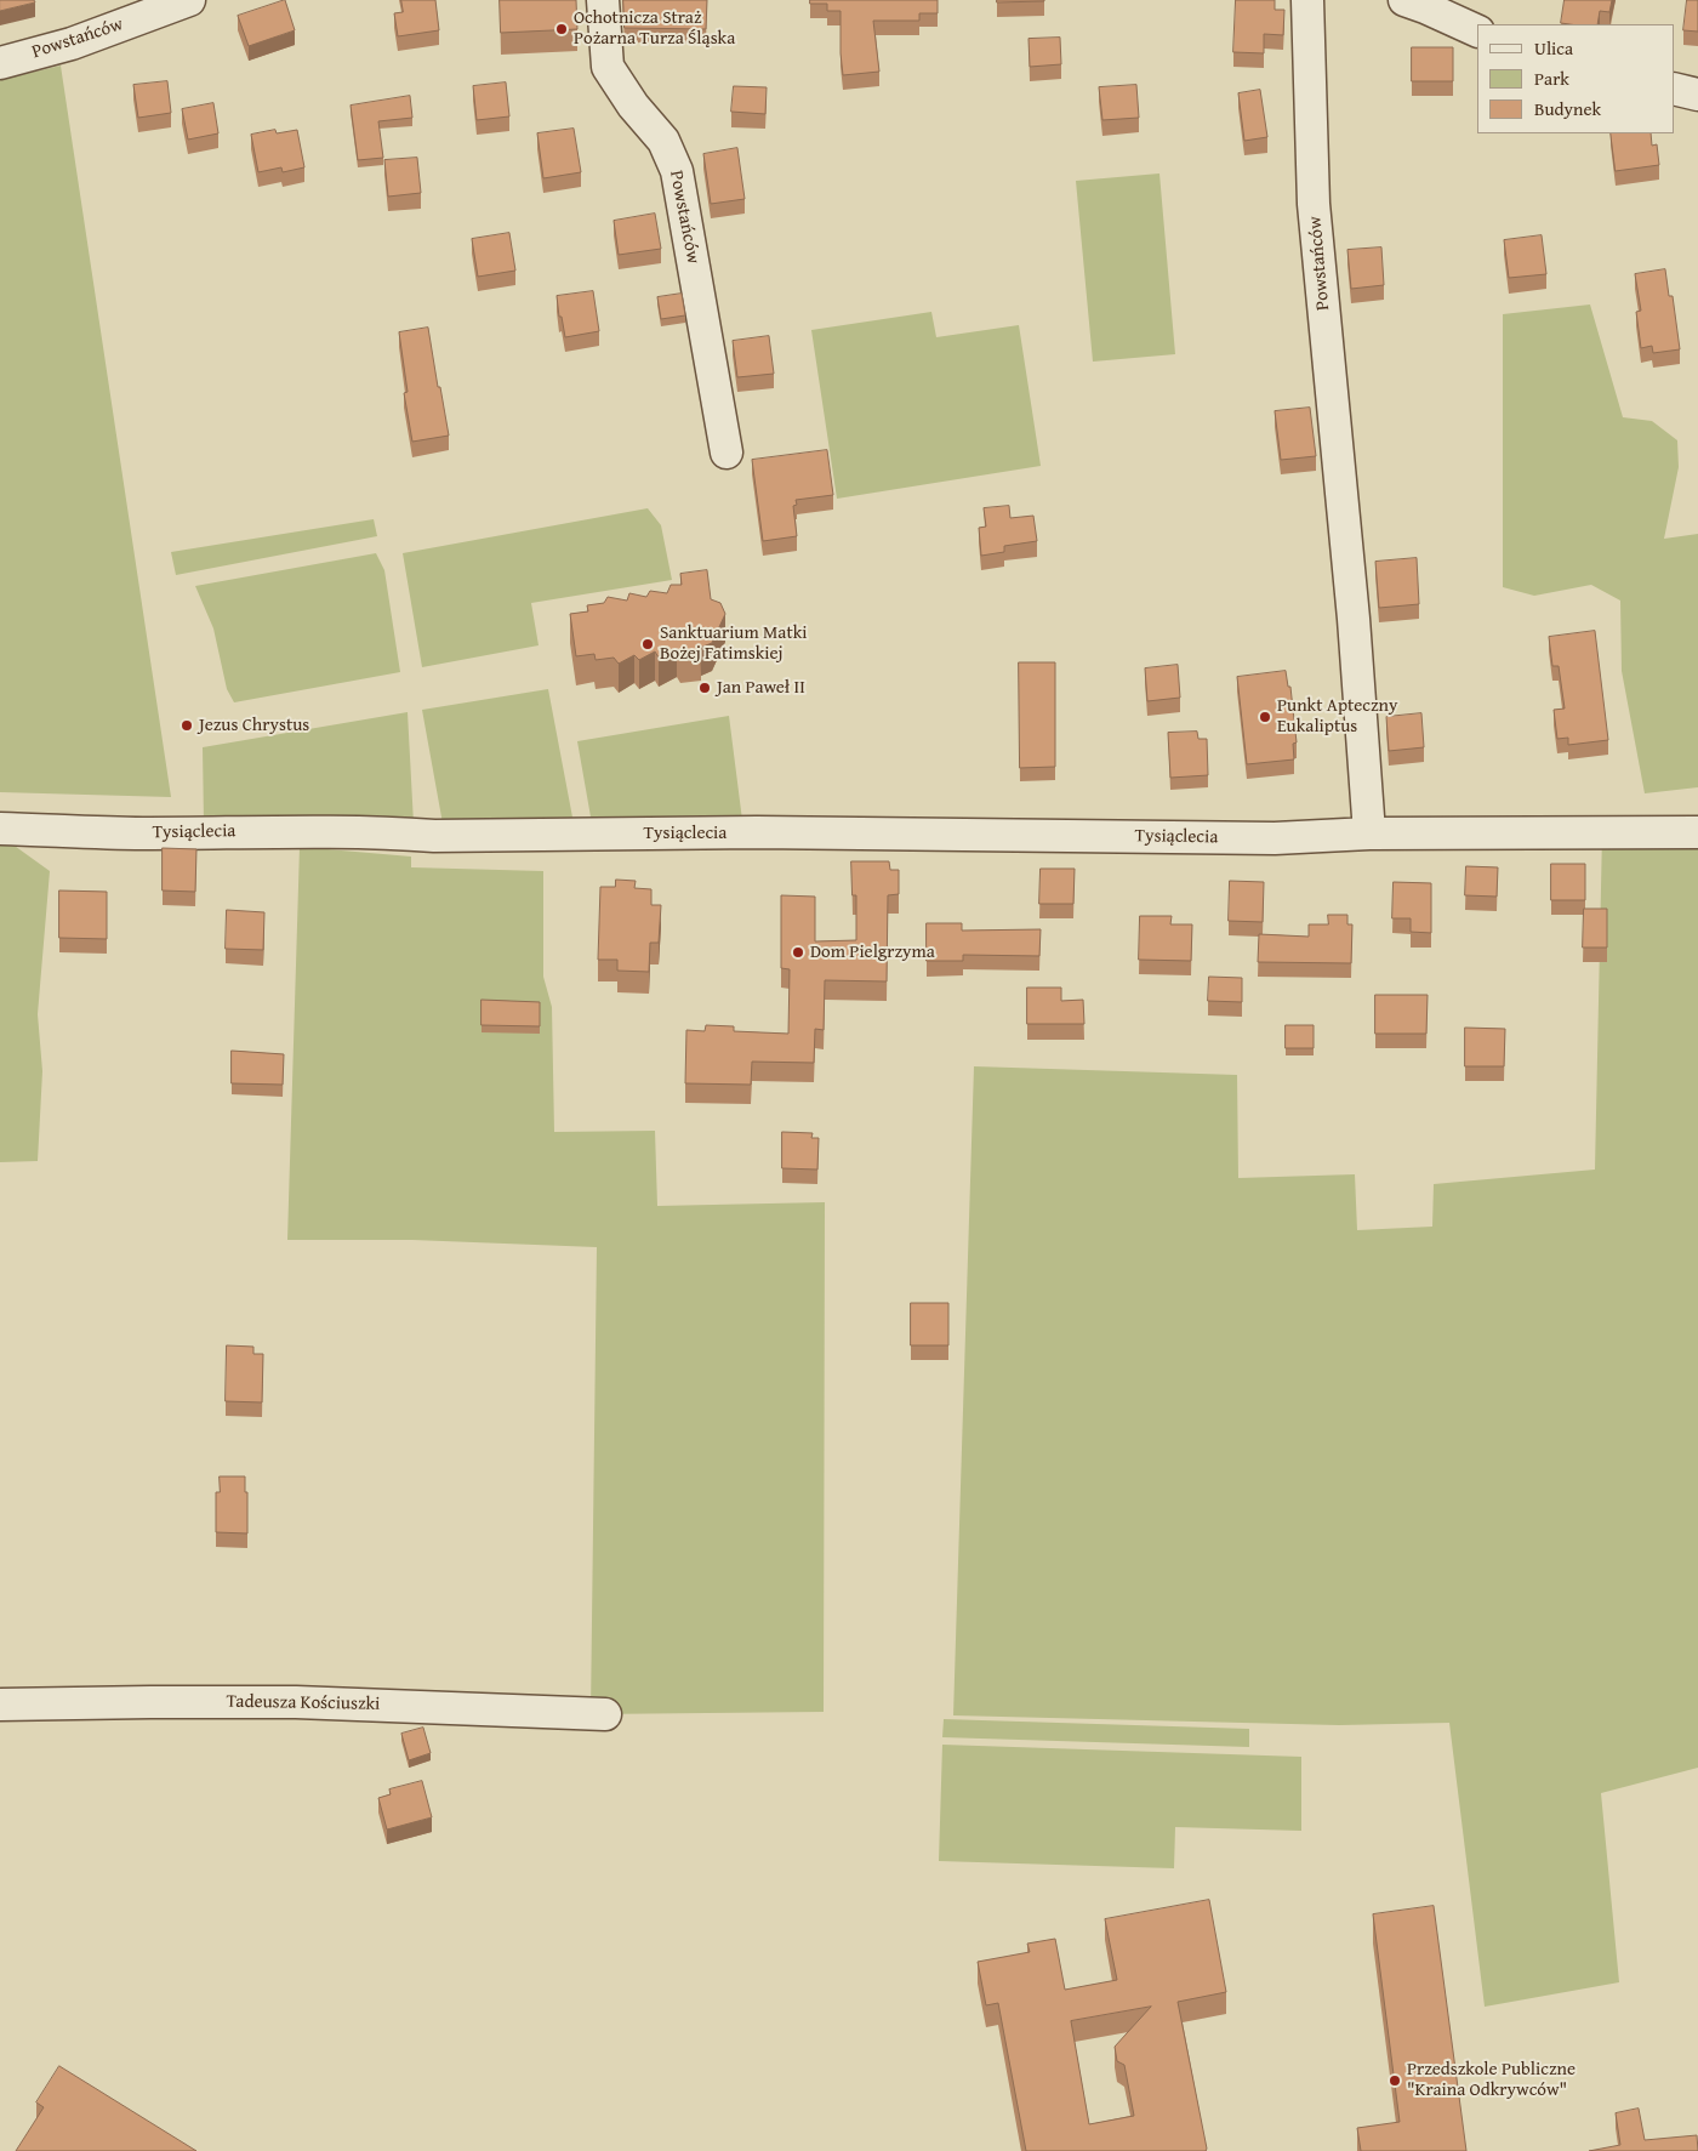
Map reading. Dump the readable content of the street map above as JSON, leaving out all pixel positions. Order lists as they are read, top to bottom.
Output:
{
  "streets": {
    "street": ["Powstańców", "Tysiąclecia", "Tadeusza Kościuszki"]
  },
  "crossings": [
    ["Powstańców", "Tysiąclecia"]
  ],
  "places": [
    "Ochotnicza Straż Pożarna Turza Śląska",
    "Sanktuarium Matki Bożej Fatimskiej",
    "Jan Paweł II",
    "Punkt Apteczny Eukaliptus",
    "Jezus Chrystus",
    "Dom Pielgrzyma",
    "Przedszkole Publiczne \"Kraina Odkrywców\""
  ],
  "legend": ["Ulica", "Park", "Budynek"]
}
